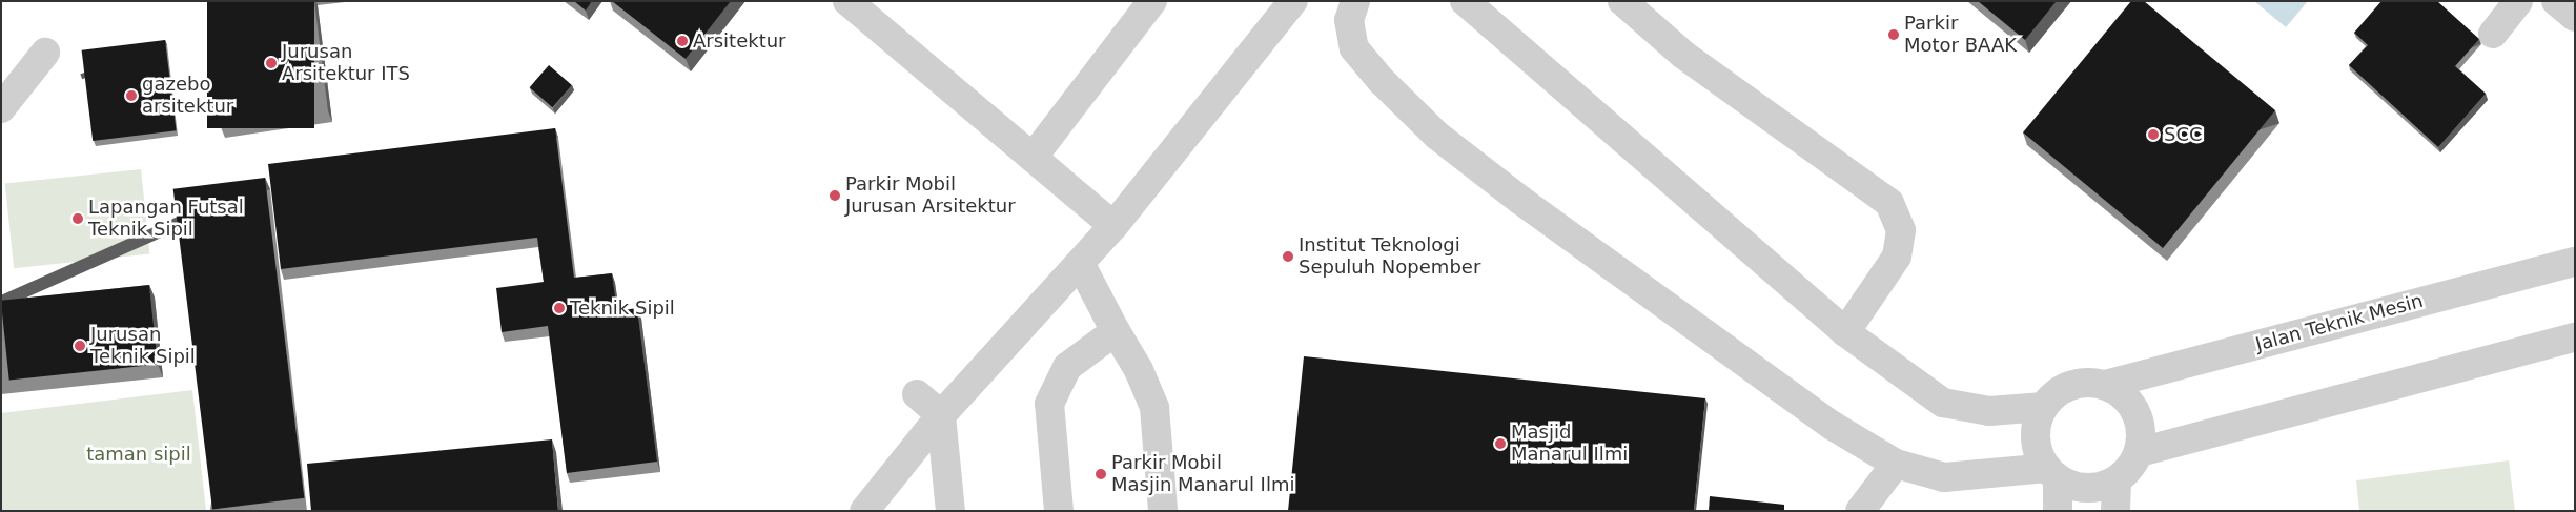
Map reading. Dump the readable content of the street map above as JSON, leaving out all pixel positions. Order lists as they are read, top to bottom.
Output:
{
  "streets": {
    "lane": ["Jalan Teknik Mesin"]
  },
  "parks": ["taman sipil"],
  "places": [
    "Parkir Motor BAAK",
    "Arsitektur",
    "Jurusan Arsitektur ITS",
    "gazebo arsitektur",
    "SCC",
    "Parkir Mobil Jurusan Arsitektur",
    "Lapangan Futsal Teknik Sipil",
    "Institut Teknologi Sepuluh Nopember",
    "Teknik Sipil",
    "Jurusan Teknik Sipil",
    "Masjid Manarul Ilmi",
    "Parkir Mobil Masjin Manarul Ilmi"
  ]
}
